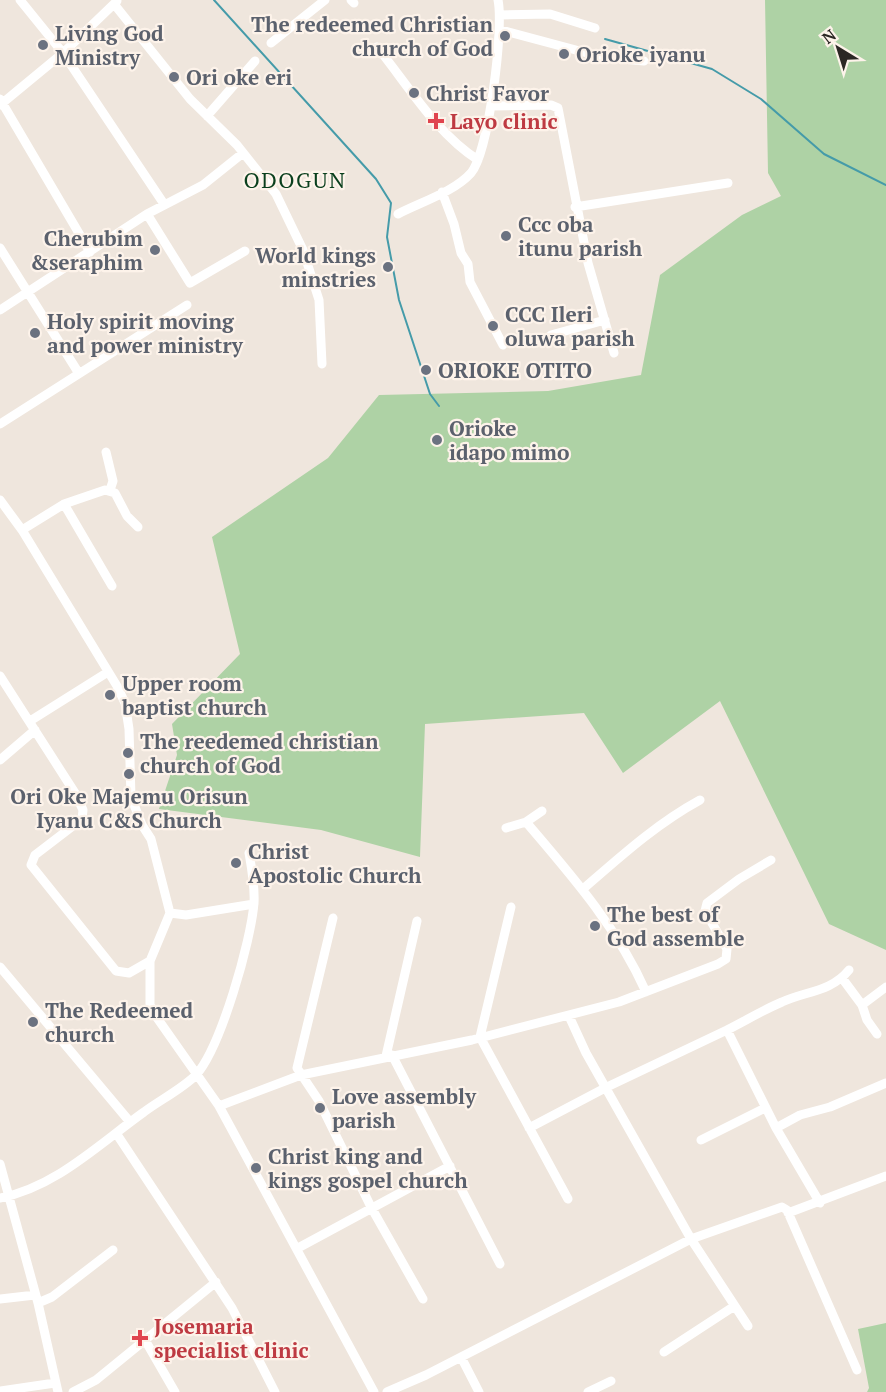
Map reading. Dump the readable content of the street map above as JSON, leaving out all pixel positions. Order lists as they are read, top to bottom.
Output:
{
  "districts": ["ODOGUN"],
  "places": {
    "other": [
      "The redeemed Christian church of God",
      "Living God Ministry",
      "Orioke iyanu",
      "Ori oke eri",
      "Christ Favor",
      "Ccc oba itunu parish",
      "Cherubim &seraphim",
      "World kings minstries",
      "CCC Ileri oluwa parish",
      "Holy spirit moving and power ministry",
      "ORIOKE OTITO",
      "Orioke idapo mimo",
      "Upper room baptist church",
      "The reedemed christian church of God",
      "Ori Oke Majemu Orisun Iyanu C&S Church",
      "Christ Apostolic Church",
      "The best of God assemble",
      "The Redeemed church",
      "Love assembly parish",
      "Christ king and kings gospel church"
    ],
    "health": ["Layo clinic", "Josemaria specialist clinic"]
  },
  "north": "top left"
}
